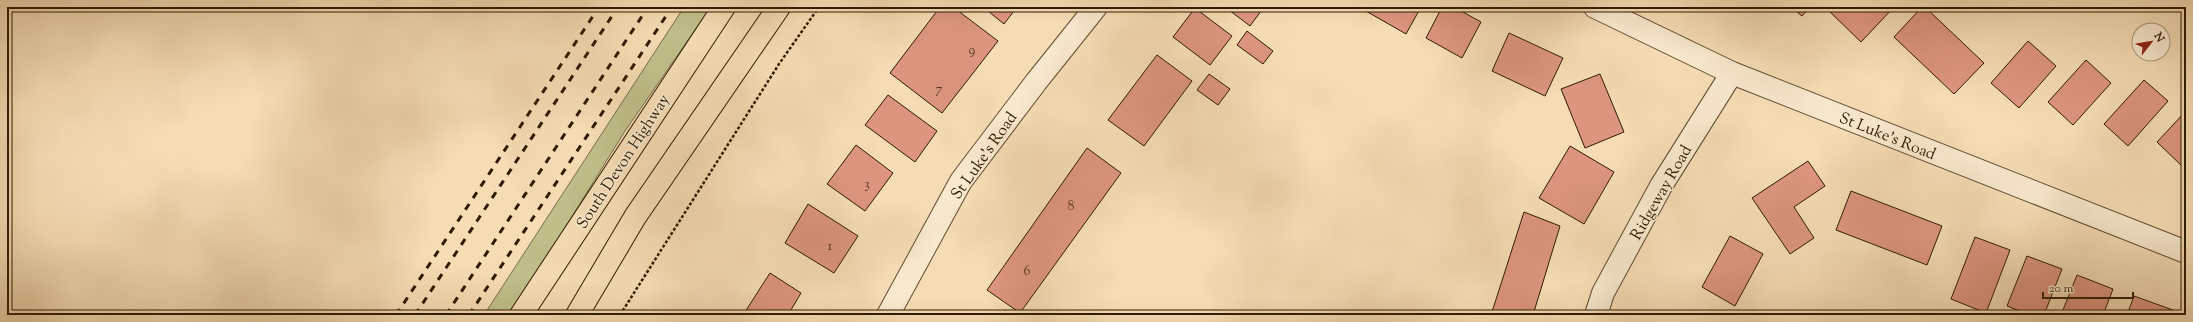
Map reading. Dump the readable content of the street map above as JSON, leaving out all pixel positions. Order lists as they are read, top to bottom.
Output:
{
  "streets": {
    "highway": ["South Devon Highway"],
    "street": ["St Luke's Road", "Ridgeway Road"]
  },
  "crossings": [
    ["St Luke's Road", "Ridgeway Road"]
  ],
  "house_numbers": [
    "9",
    "7",
    "3",
    "8",
    "1",
    "6"
  ],
  "scale_bar": "20 m",
  "north": "top right"
}
